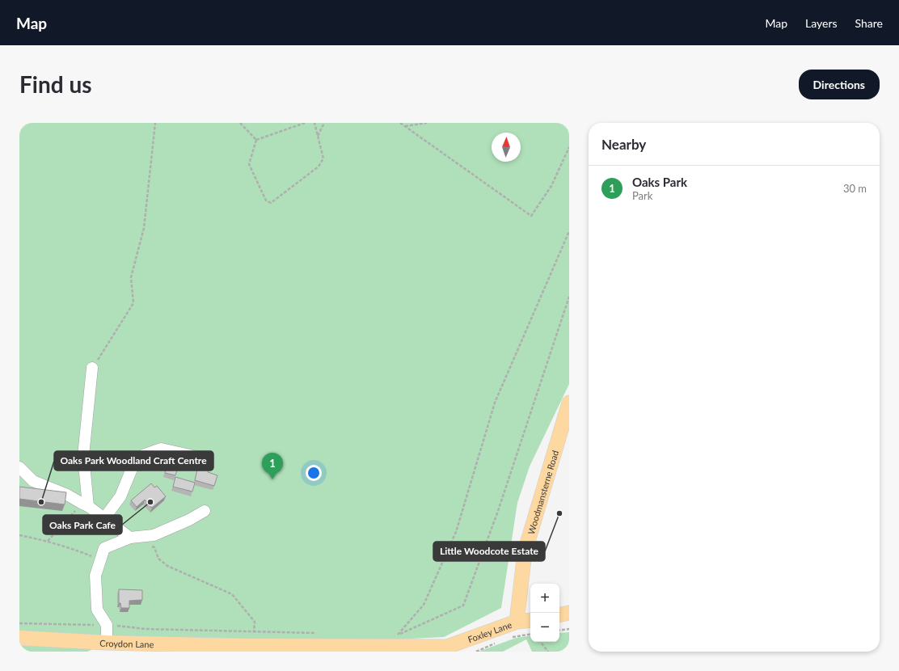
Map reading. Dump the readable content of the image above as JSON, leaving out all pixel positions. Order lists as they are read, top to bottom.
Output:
{
  "streets": {
    "main road": ["Woodmansterne Road", "Foxley Lane", "Croydon Lane"]
  },
  "crossings": [
    ["Woodmansterne Road", "Foxley Lane"],
    ["Foxley Lane", "Croydon Lane"]
  ],
  "places": ["Oaks Park Woodland Craft Centre", "Oaks Park Cafe", "Little Woodcote Estate"],
  "north": "top",
  "page": {
    "header": "Map",
    "nav": ["Map", "Layers", "Share"],
    "buttons": "Directions",
    "title": "Find us",
    "heading": "Nearby",
    "list": [
      {
        "mark": "1",
        "name": "Oaks Park",
        "note": "Park",
        "value": "30 m"
      }
    ],
    "pins": "1",
    "map_buttons": ["+", "−"]
  }
}
